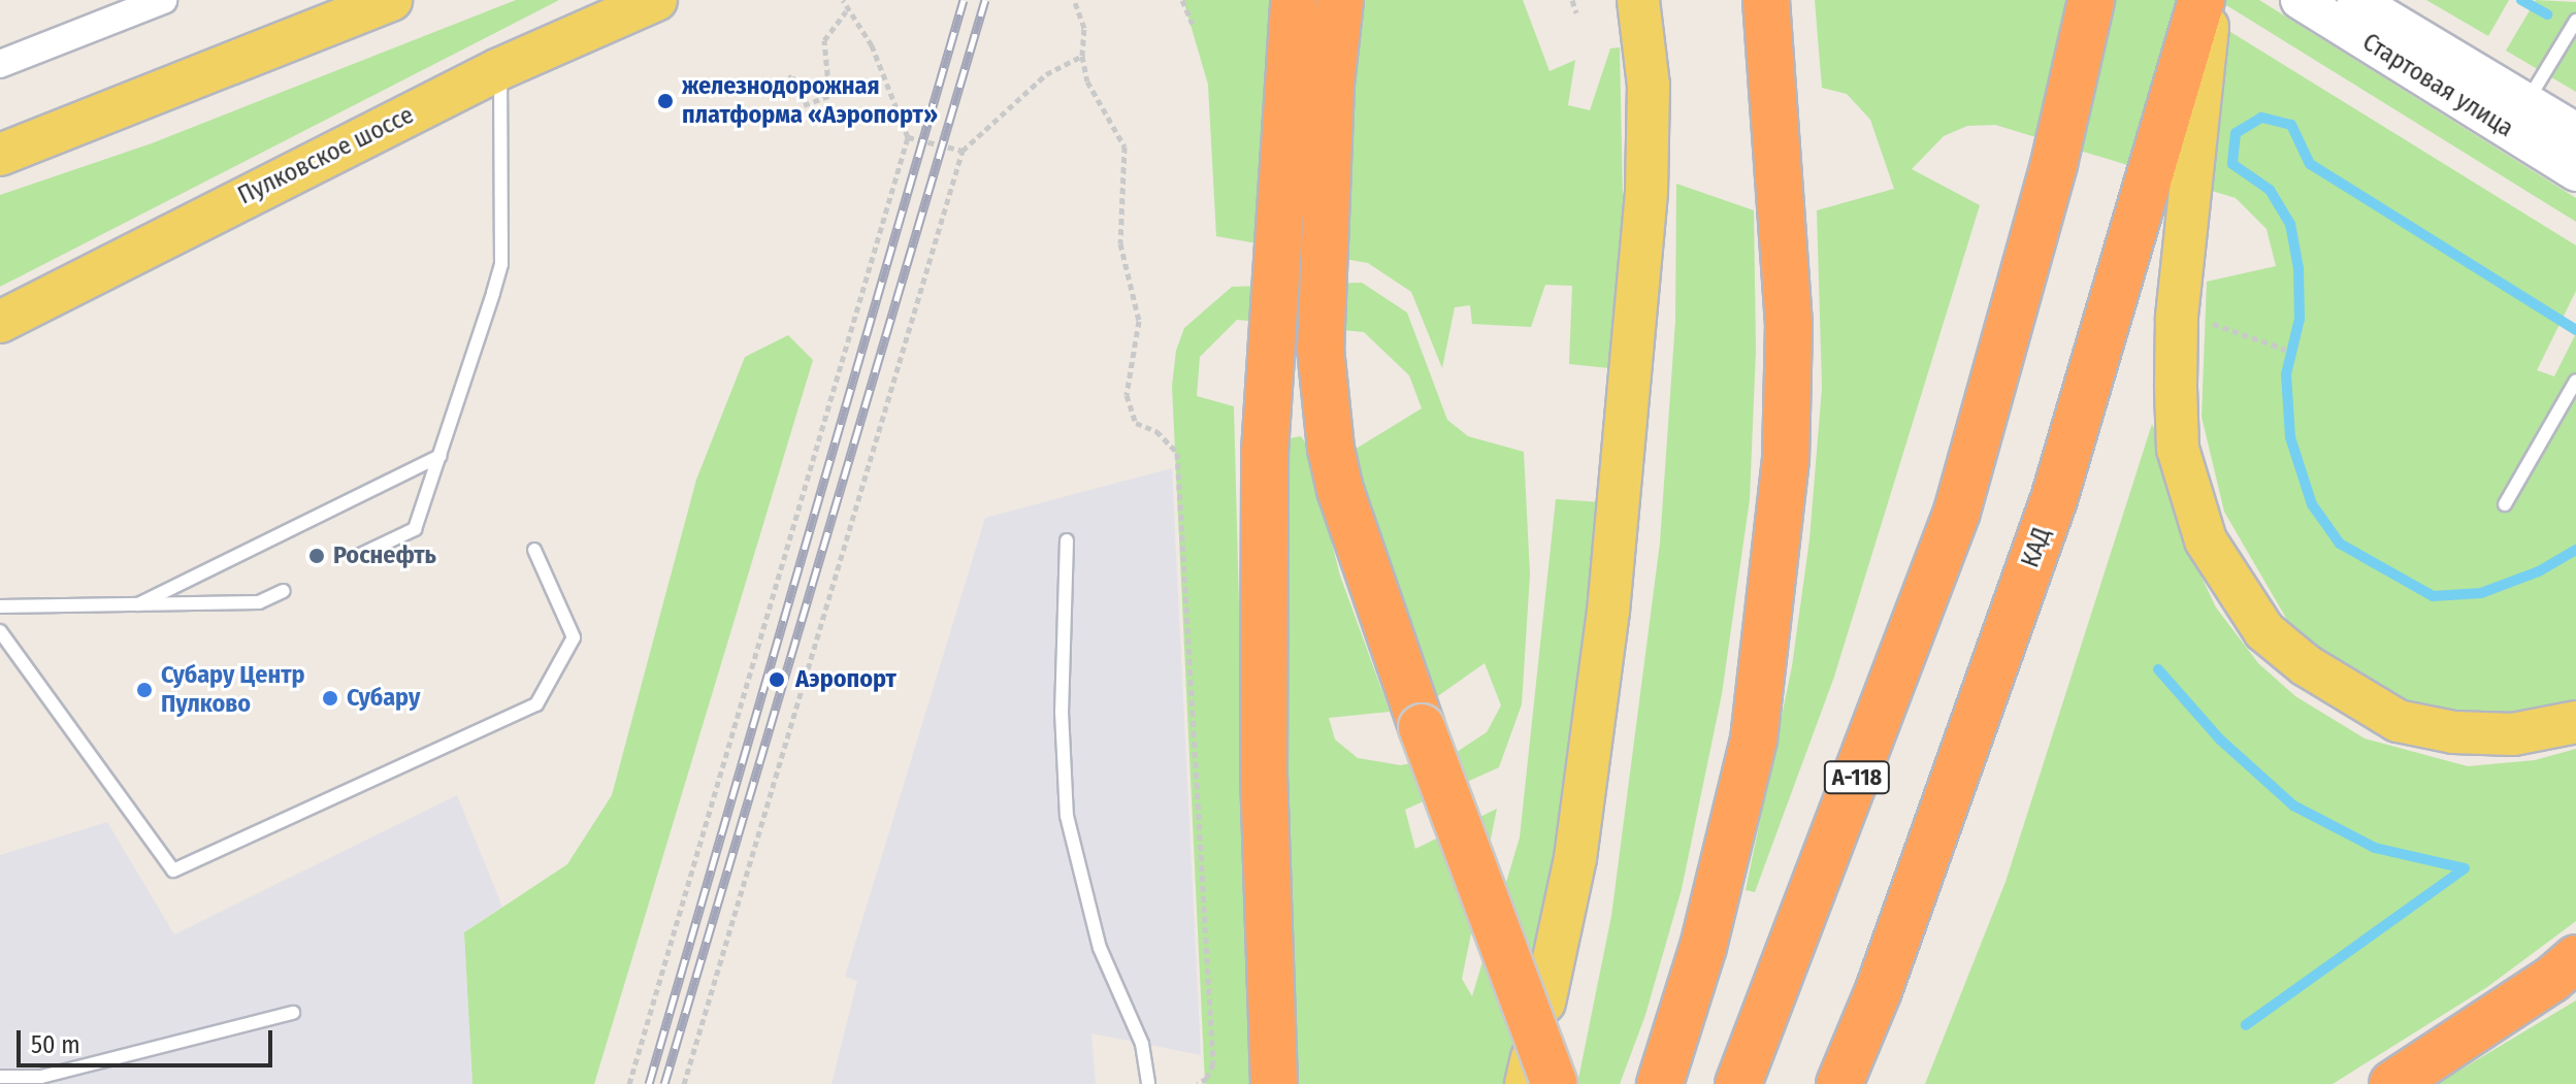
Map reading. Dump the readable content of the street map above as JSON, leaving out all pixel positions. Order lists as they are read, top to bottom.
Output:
{
  "streets": {
    "highway": ["КАД", "А-118"],
    "main road": ["Пулковское шоссе"],
    "street": ["Стартовая улица"]
  },
  "places": [
    "железнодорожная платформа «Аэропорт»",
    "Роснефть",
    "Аэропорт",
    "Субару Центр Пулково",
    "Субару"
  ],
  "scale_bar": "50 m"
}
